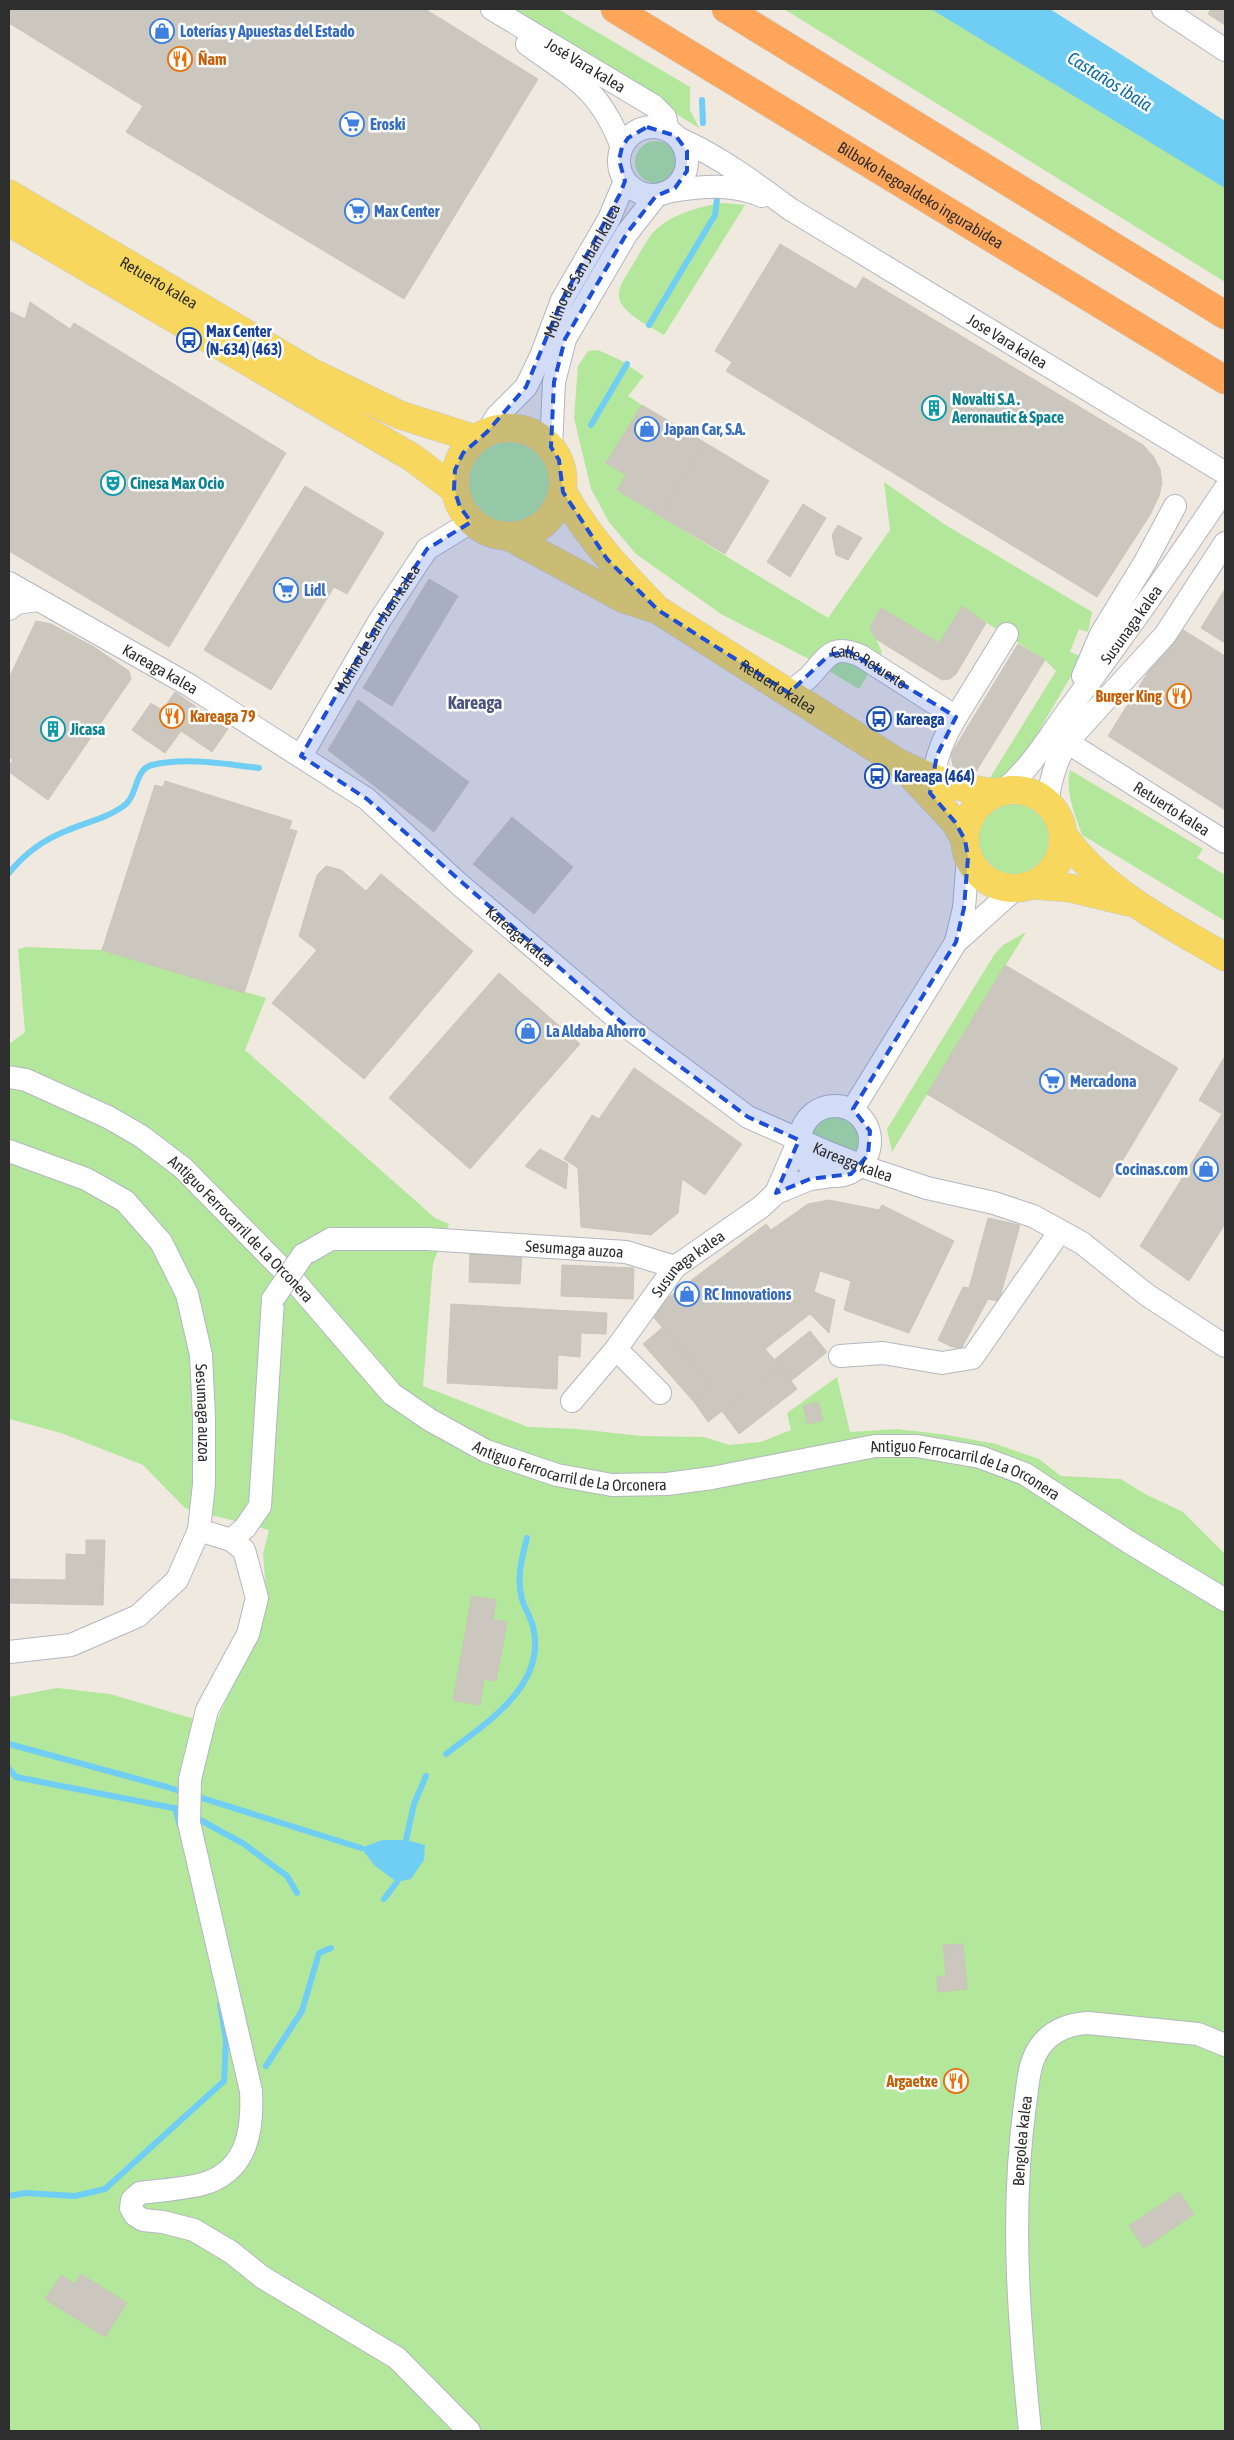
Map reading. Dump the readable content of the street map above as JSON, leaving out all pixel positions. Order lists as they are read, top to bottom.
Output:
{
  "streets": {
    "highway": ["Bilboko hegoaldeko ingurabidea"],
    "main road": ["Retuerto kalea"],
    "street": [
      "José Vara kalea",
      "Molino de San Juan kalea",
      "Jose Vara kalea",
      "Susunaga kalea",
      "Kareaga kalea",
      "Calle Retuerto",
      "Antiguo Ferrocarril de La Orconera",
      "Sesumaga auzoa",
      "Bengolea kalea"
    ]
  },
  "crossings": [
    ["José Vara kalea", "Molino de San Juan kalea"],
    ["José Vara kalea", "Jose Vara kalea"],
    ["Molino de San Juan kalea", "Retuerto kalea"],
    ["Molino de San Juan kalea", "Jose Vara kalea"],
    ["Molino de San Juan kalea", "Kareaga kalea"],
    ["Retuerto kalea", "Susunaga kalea"],
    ["Retuerto kalea", "Calle Retuerto"],
    ["Susunaga kalea", "Sesumaga auzoa"]
  ],
  "districts": ["Kareaga"],
  "water": ["Castaños ibaia"],
  "places": {
    "shop": [
      "Loterías y Apuestas del Estado",
      "Japan Car, S.A.",
      "La Aldaba Ahorro",
      "Cocinas.com",
      "RC Innovations"
    ],
    "restaurant": [
      "Ñam",
      "Burger King",
      "Kareaga 79",
      "Argaetxe"
    ],
    "supermarket": [
      "Eroski",
      "Max Center",
      "Lidl",
      "Mercadona"
    ],
    "bus stop": ["Max Center (N-634) (463)", "Kareaga", "Kareaga (464)"],
    "building": ["Novalti S.A . Aeronautic & Space", "Jicasa"],
    "theatre": ["Cinesa Max Ocio"]
  }
}
